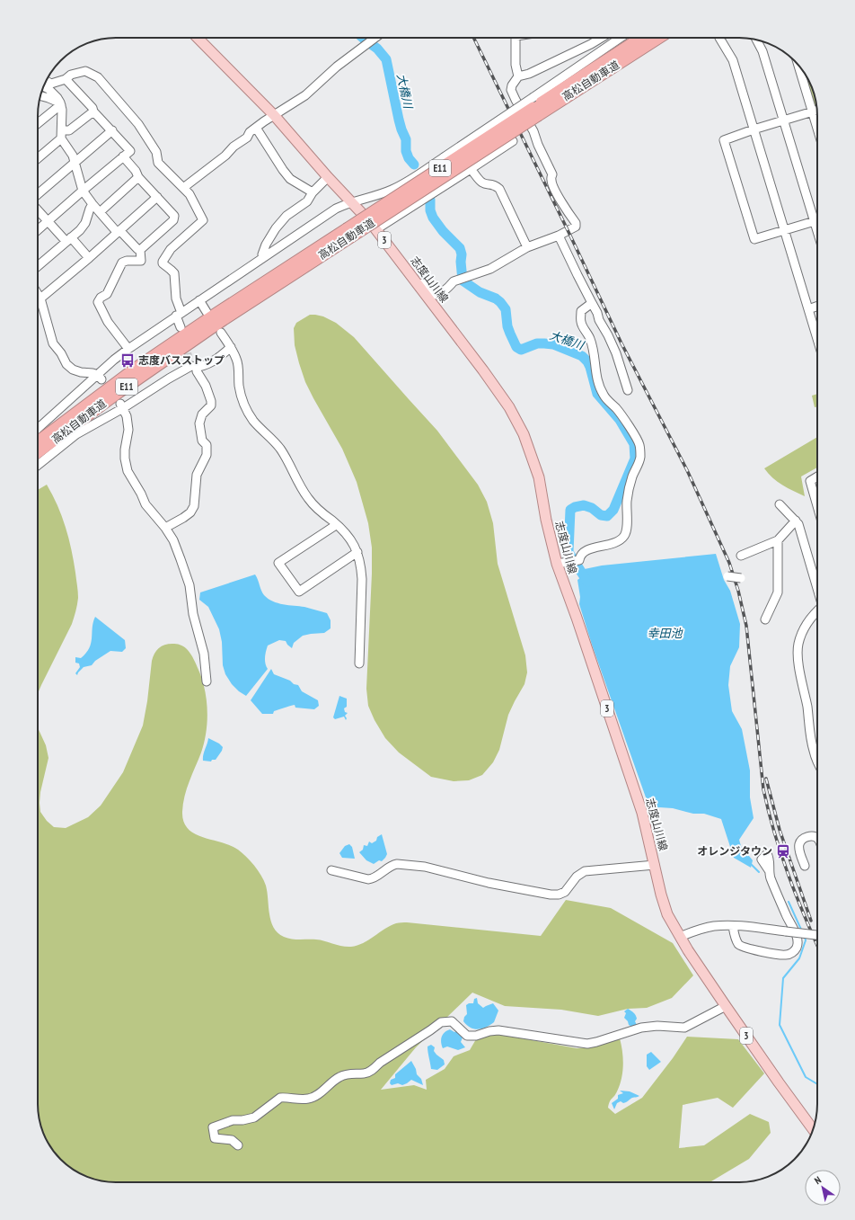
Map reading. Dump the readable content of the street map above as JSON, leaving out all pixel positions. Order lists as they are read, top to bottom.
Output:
{
  "streets": {
    "highway": ["高松自動車道", "E11"],
    "main road": ["3", "志度山川線"]
  },
  "water": ["大橋川", "幸田池"],
  "places": {
    "bus stop": ["志度バスストップ"],
    "station": ["オレンジタウン"]
  },
  "north": "top left"
}
